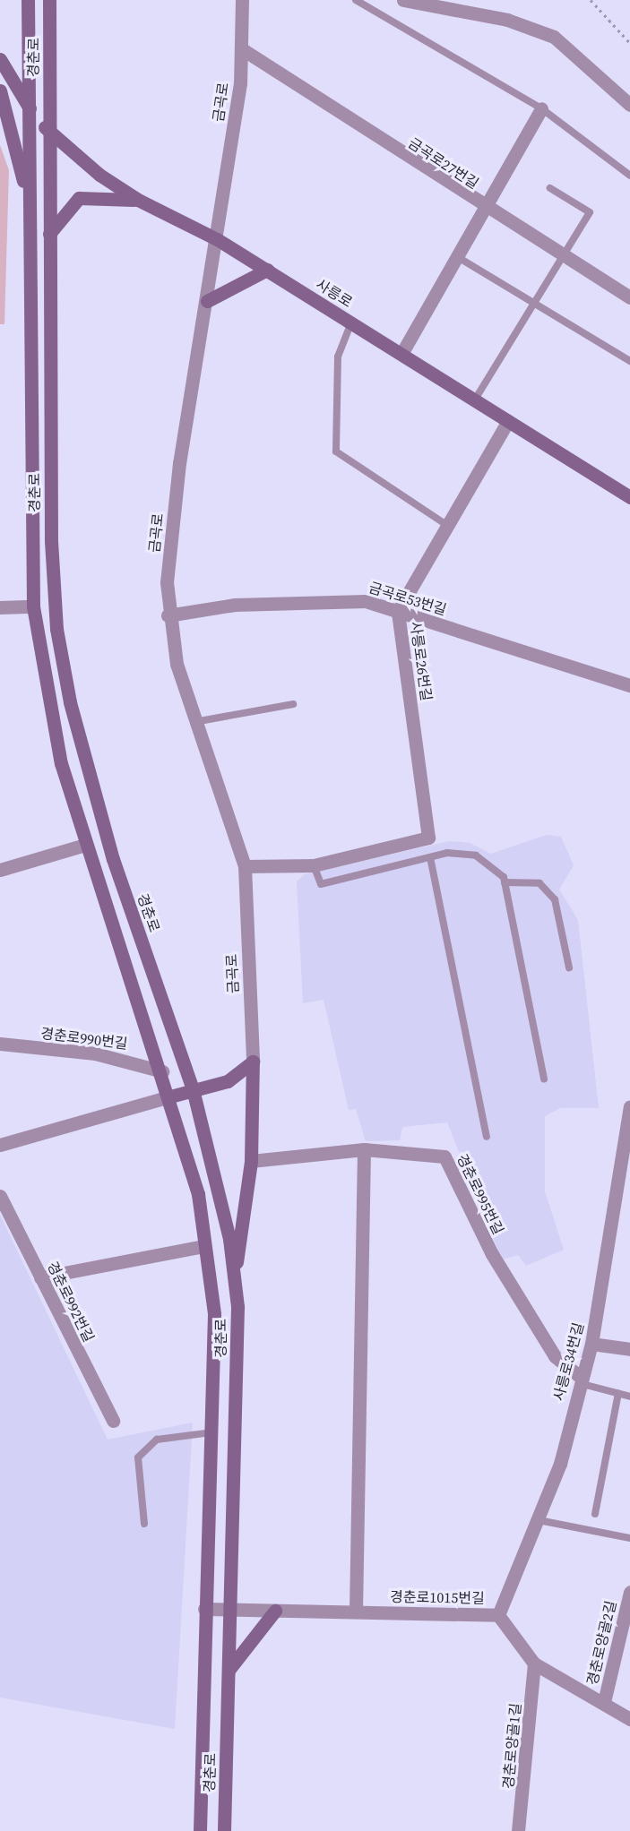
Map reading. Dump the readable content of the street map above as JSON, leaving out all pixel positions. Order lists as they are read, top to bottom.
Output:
{
  "streets": {
    "street": [
      "경춘로",
      "금곡로",
      "금곡로27번길",
      "사릉로",
      "금곡로53번길",
      "사릉로26번길",
      "경춘로990번길",
      "경춘로995번길",
      "경춘로992번길",
      "사릉로34번길",
      "경춘로1015번길",
      "경춘로양골2길",
      "경춘로양골1길"
    ]
  },
  "crossings": [
    ["경춘로", "사릉로"],
    ["경춘로", "경춘로990번길"],
    ["경춘로", "경춘로1015번길"],
    ["금곡로", "금곡로27번길"],
    ["금곡로", "사릉로"],
    ["금곡로", "금곡로53번길"],
    ["사릉로", "사릉로26번길"],
    ["금곡로53번길", "사릉로26번길"],
    ["경춘로995번길", "사릉로34번길"],
    ["사릉로34번길", "경춘로1015번길"],
    ["경춘로1015번길", "경춘로양골2길"],
    ["경춘로1015번길", "경춘로양골1길"]
  ]
}
